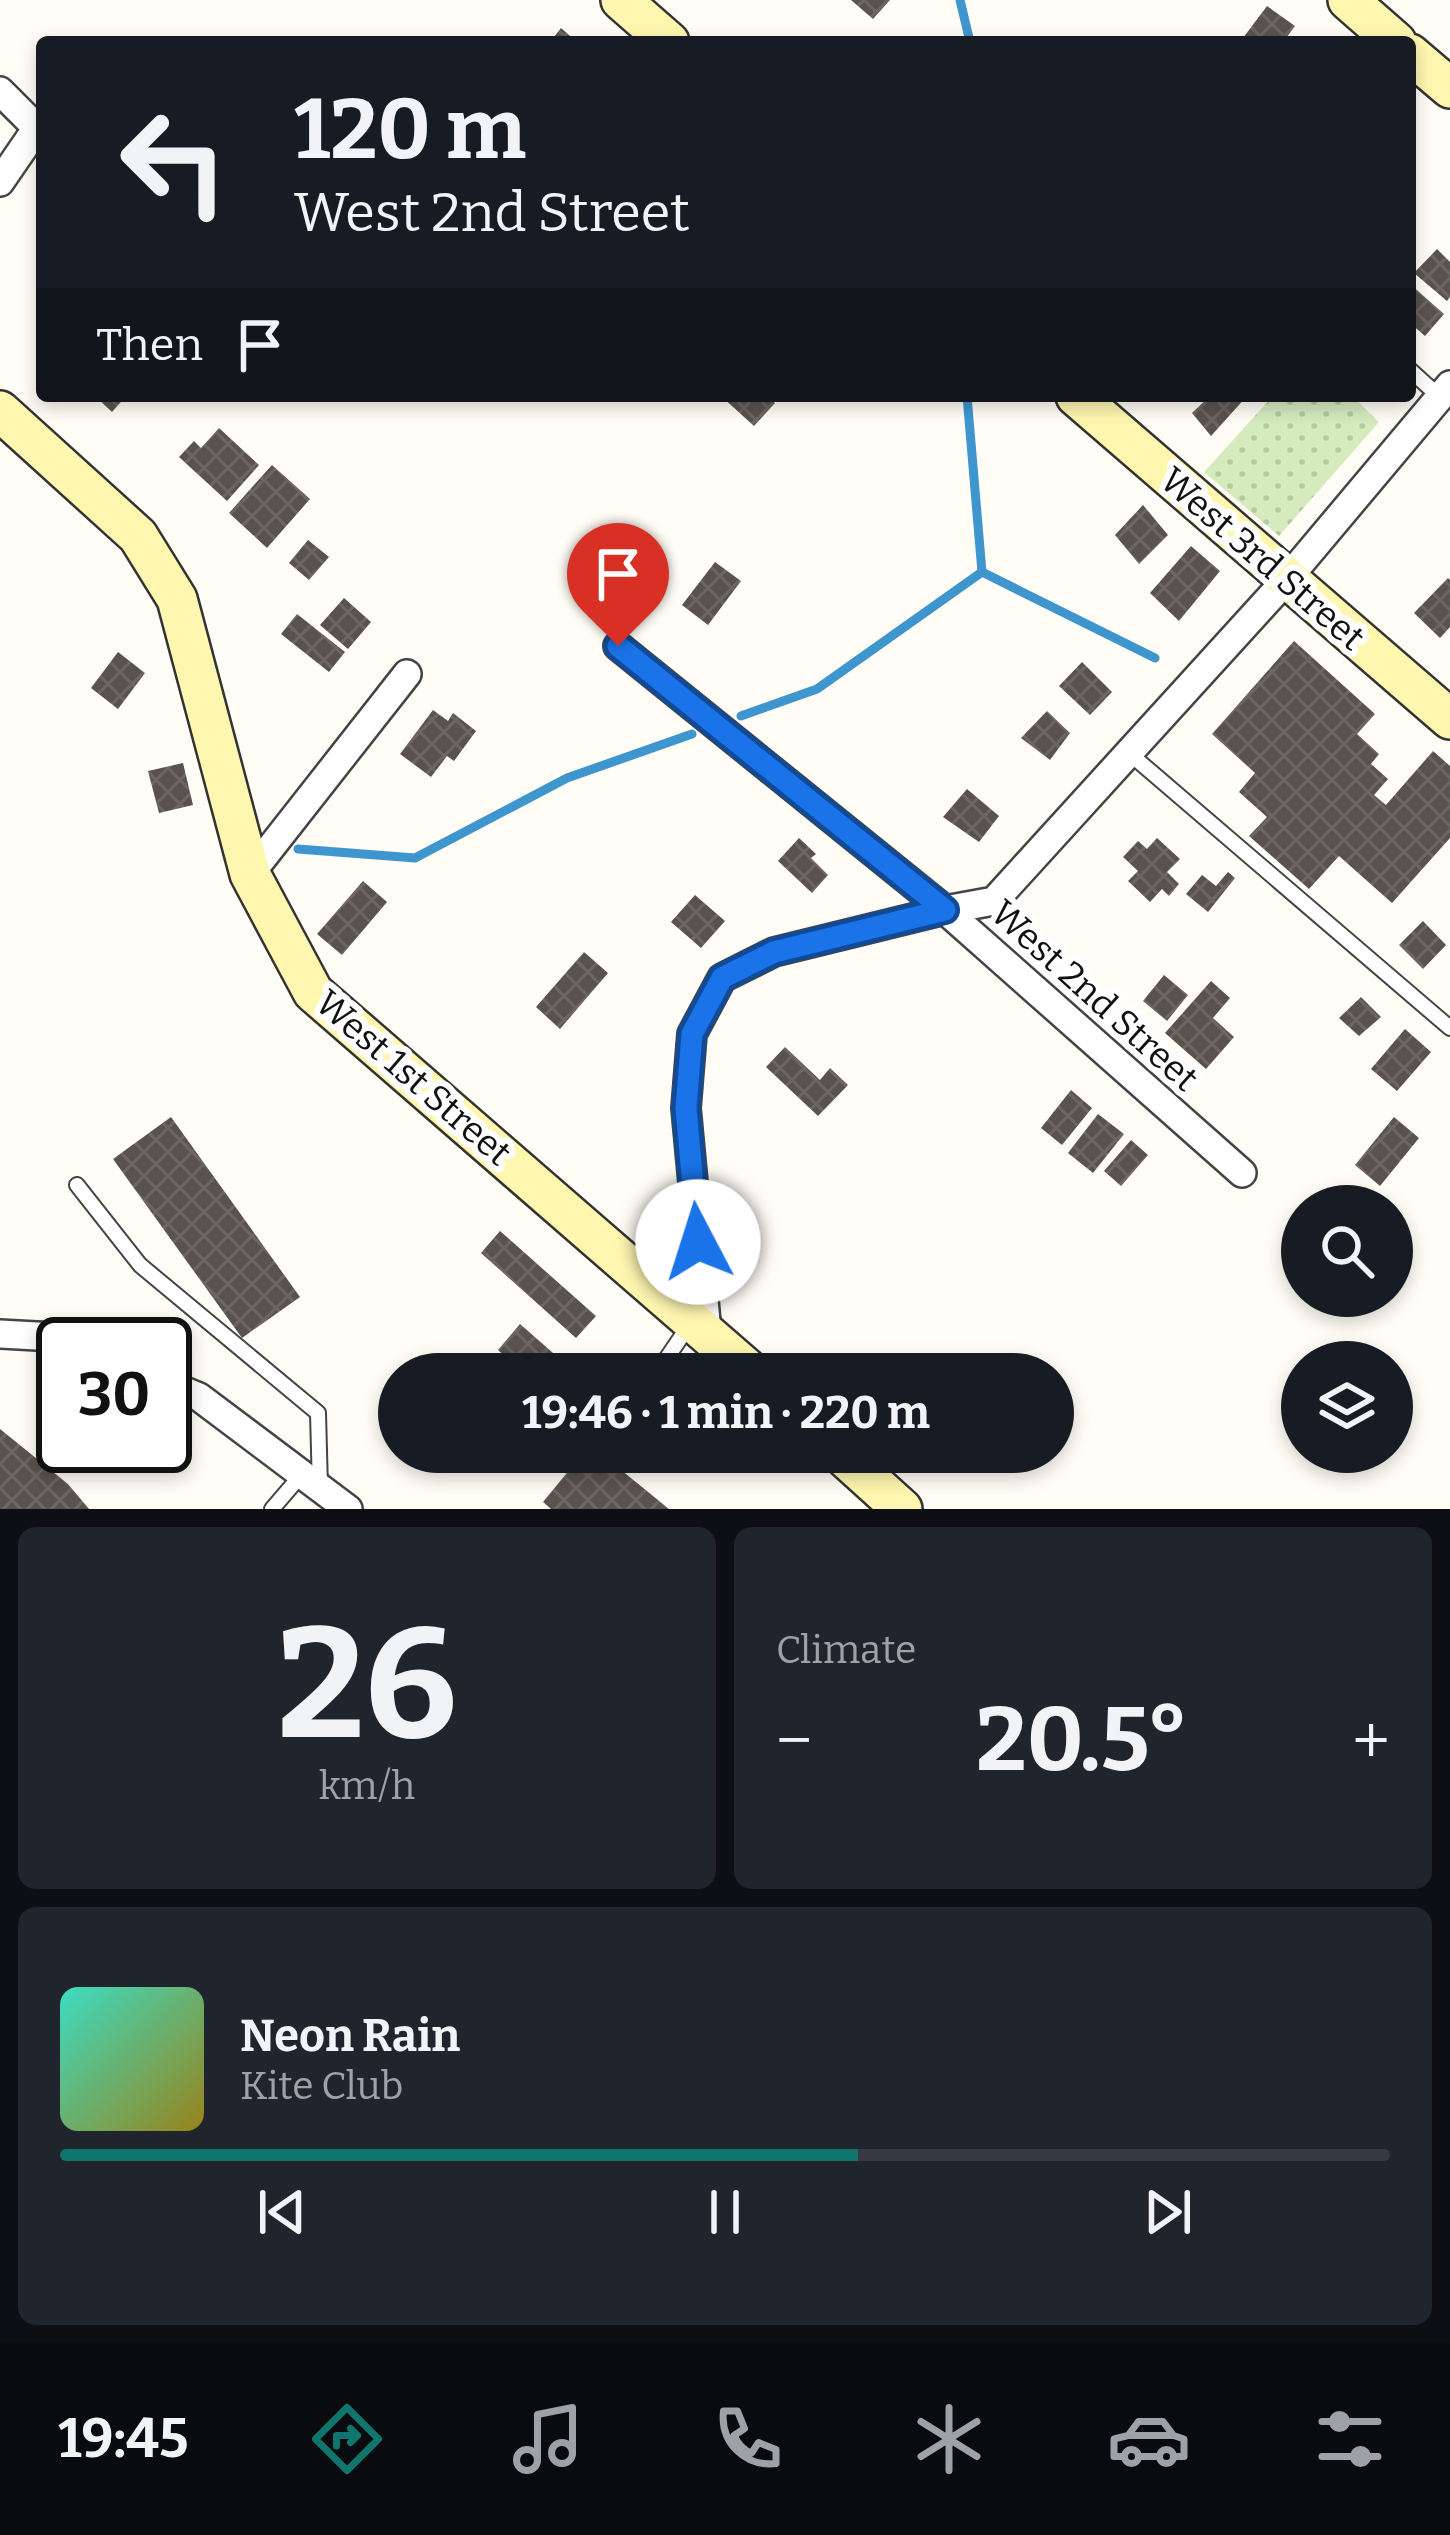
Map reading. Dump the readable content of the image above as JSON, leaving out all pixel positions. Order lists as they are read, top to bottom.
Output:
{
  "streets": {
    "street": ["West 3rd Street", "West 2nd Street", "West 1st Street"]
  },
  "page": {
    "turn": ["120 m", "West 2nd Street"],
    "then": "Then",
    "limit": "30",
    "trip": "19:46 · 1 min · 220 m",
    "tile": [
      ["26", "km/h"],
      "Climate"
    ],
    "heat": ["−", "20.5°", "+"],
    "song": ["Neon Rain", "Kite Club"],
    "tabs": "19:45"
  }
}
